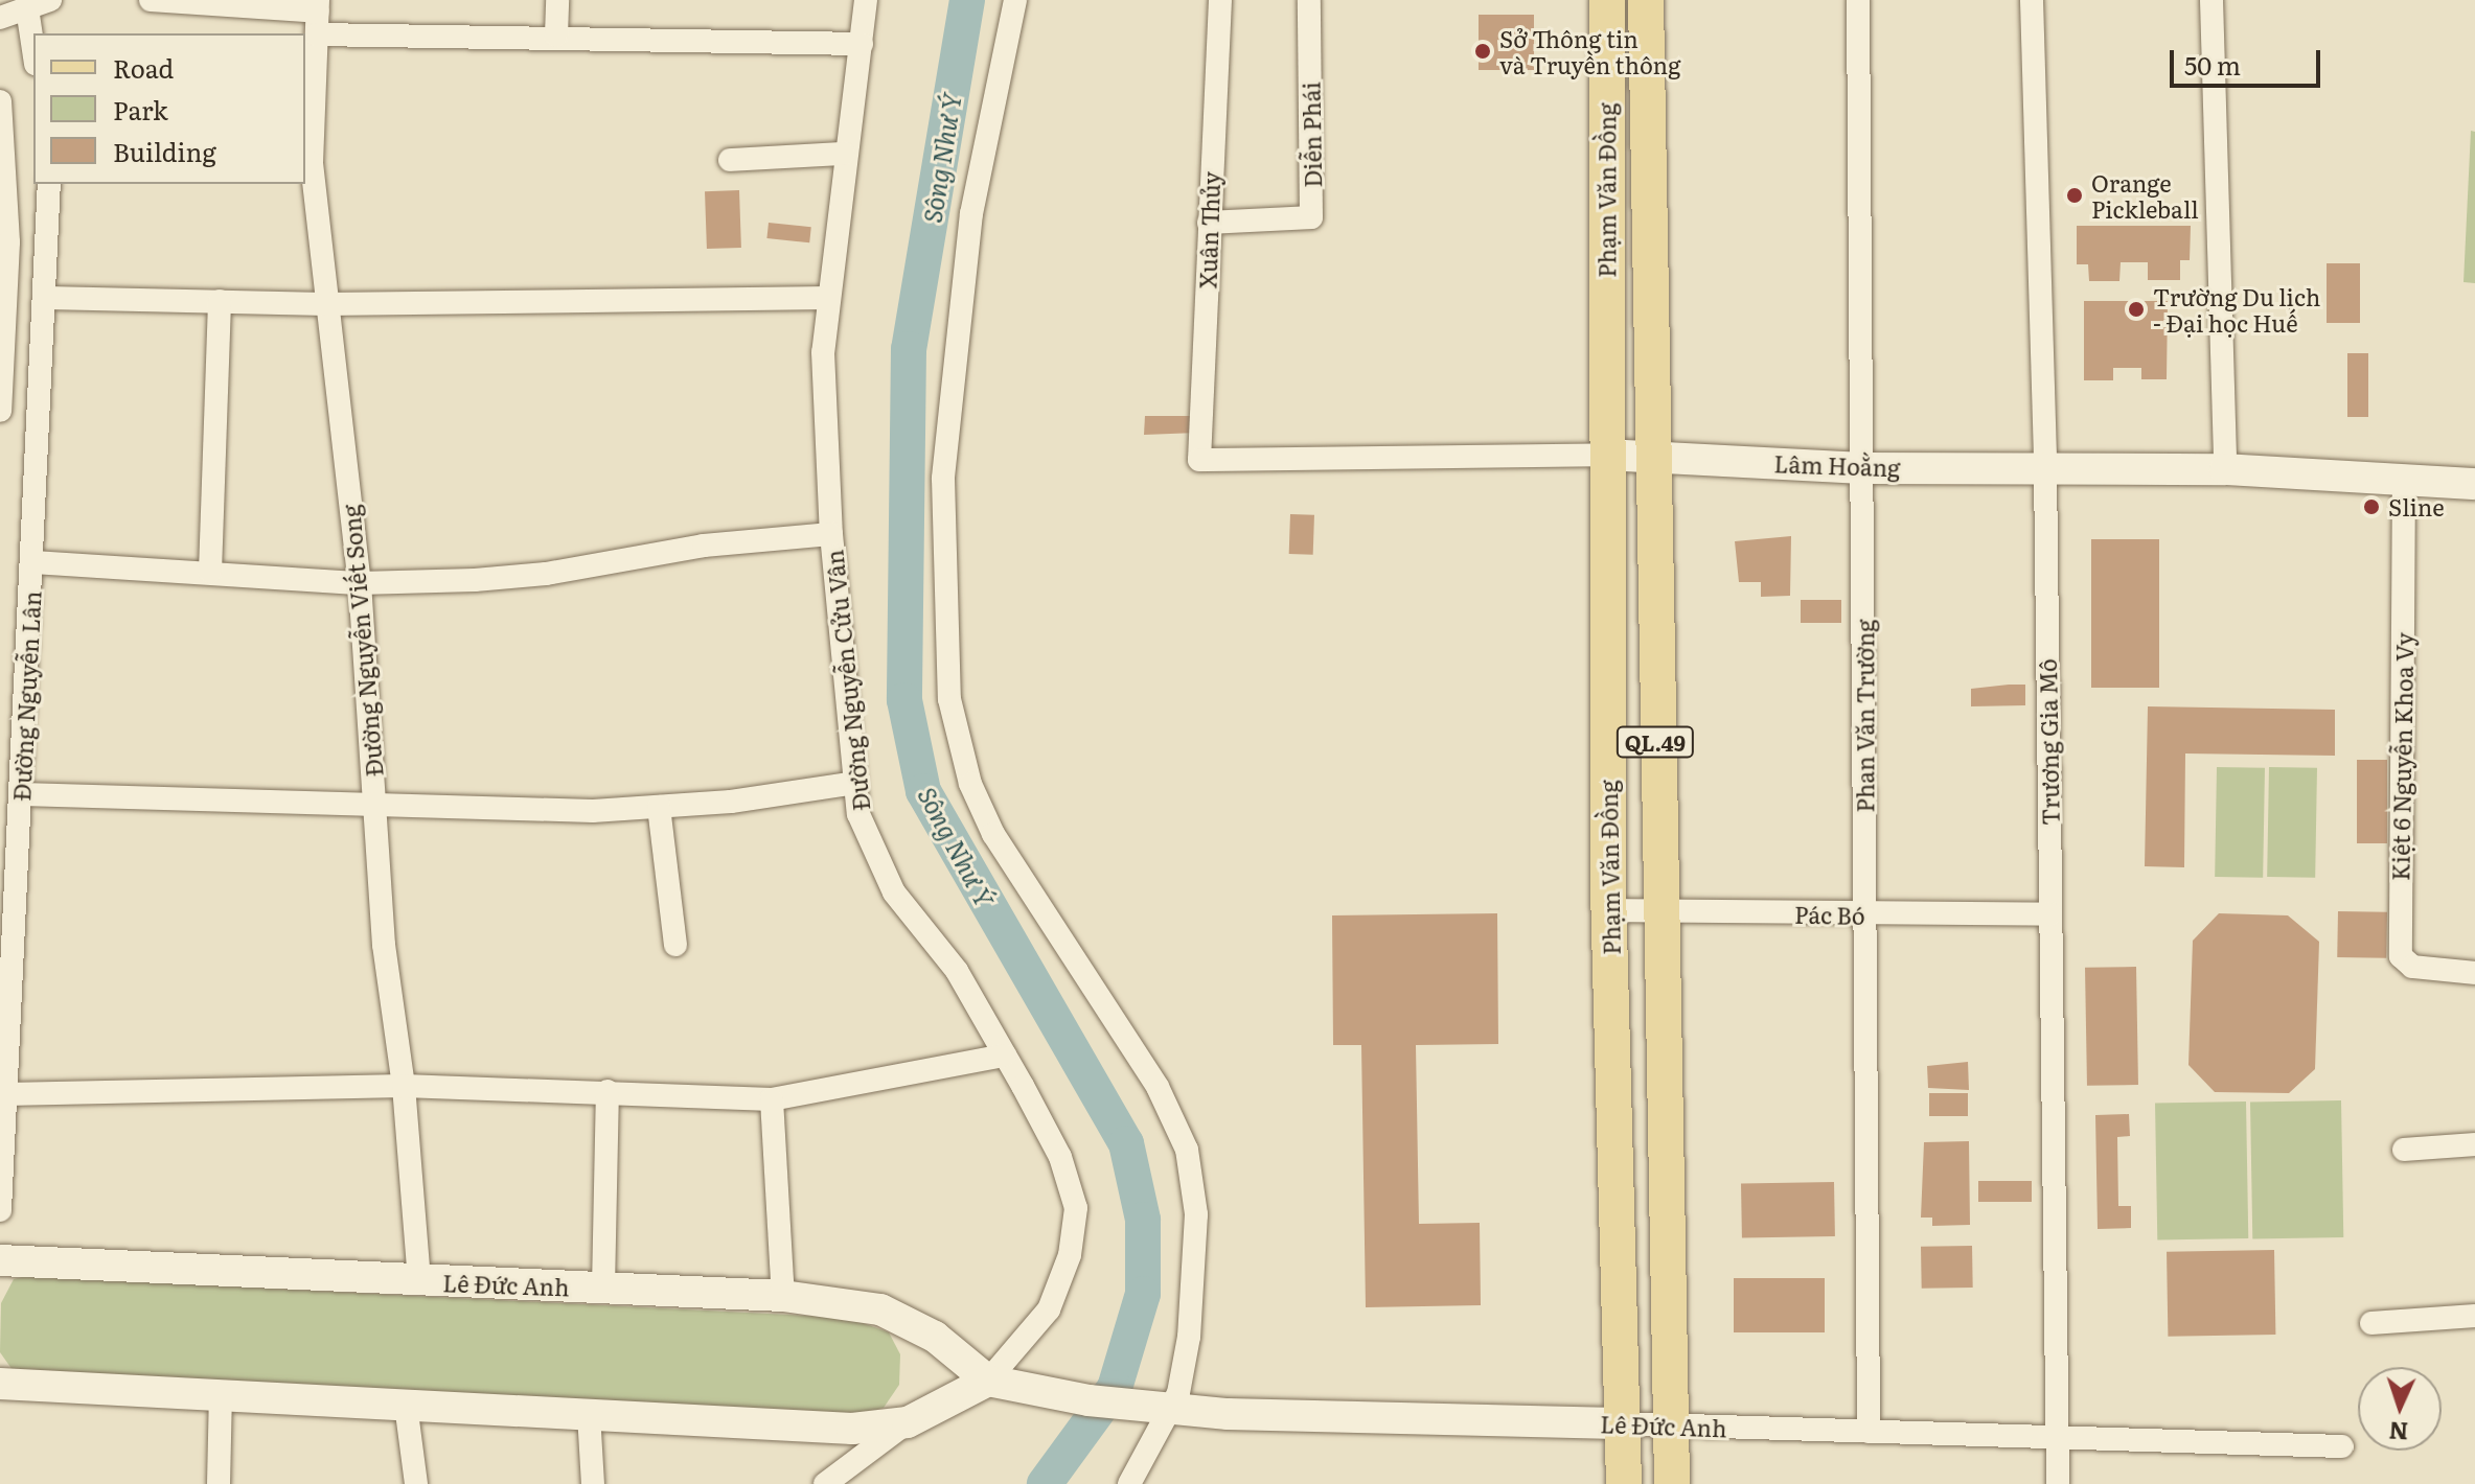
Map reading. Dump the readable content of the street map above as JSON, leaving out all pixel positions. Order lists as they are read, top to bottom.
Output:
{
  "streets": {
    "main road": ["Phạm Văn Đồng", "QL.49"],
    "street": [
      "Diễn Phái",
      "Xuân Thủy",
      "Lâm Hoằng",
      "Đường Nguyễn Viết Song",
      "Đường Nguyễn Cửu Vân",
      "Đường Nguyễn Lân",
      "Phan Văn Trường",
      "Trương Gia Mô",
      "Kiệt 6 Nguyễn Khoa Vy",
      "Pác Bó",
      "Lê Đức Anh"
    ]
  },
  "crossings": [
    ["Diễn Phái", "Xuân Thủy"],
    ["Phạm Văn Đồng", "Lâm Hoằng"],
    ["Phạm Văn Đồng", "Pác Bó"],
    ["Phạm Văn Đồng", "Lê Đức Anh"],
    ["Xuân Thủy", "Lâm Hoằng"],
    ["Lâm Hoằng", "Phan Văn Trường"],
    ["Lâm Hoằng", "Trương Gia Mô"],
    ["Lâm Hoằng", "Kiệt 6 Nguyễn Khoa Vy"],
    ["Đường Nguyễn Viết Song", "Lê Đức Anh"],
    ["Đường Nguyễn Cửu Vân", "Lê Đức Anh"],
    ["Phan Văn Trường", "Pác Bó"],
    ["Phan Văn Trường", "Lê Đức Anh"],
    ["Trương Gia Mô", "Pác Bó"],
    ["Trương Gia Mô", "Lê Đức Anh"]
  ],
  "water": ["Sông Như Ý"],
  "places": [
    "Sở Thông tin và Truyền thông",
    "Orange Pickleball",
    "Trường Du lịch - Đại học Huế",
    "Sline"
  ],
  "legend": ["Road", "Park", "Building"],
  "scale_bar": "50 m",
  "north": "bottom"
}
